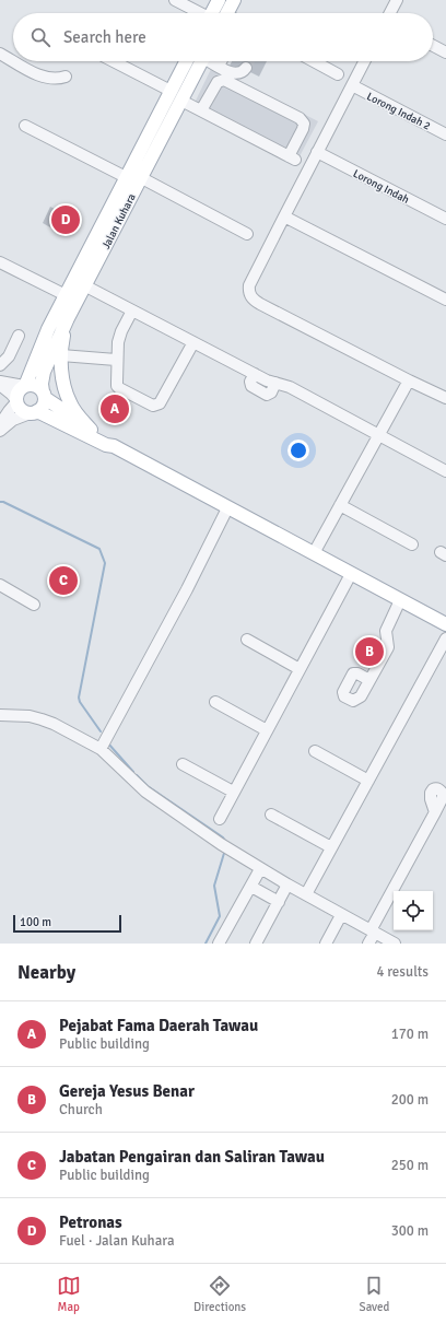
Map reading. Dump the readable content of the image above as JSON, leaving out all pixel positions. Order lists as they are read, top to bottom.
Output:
{
  "streets": {
    "main road": ["Jalan Kuhara"],
    "street": ["Lorong Indah 2", "Lorong Indah"]
  },
  "scale_bar": "100 m",
  "page": {
    "search": "Search here",
    "pins": [
      "D",
      "A",
      "C",
      "B"
    ],
    "scale": "100 m",
    "heading": ["Nearby", "4 results"],
    "list": [
      {
        "mark": "A",
        "name": "Pejabat Fama Daerah Tawau",
        "note": "Public building",
        "value": "170 m"
      },
      {
        "mark": "B",
        "name": "Gereja Yesus Benar",
        "note": "Church",
        "value": "200 m"
      },
      {
        "mark": "C",
        "name": "Jabatan Pengairan dan Saliran Tawau",
        "note": "Public building",
        "value": "250 m"
      },
      {
        "mark": "D",
        "name": "Petronas",
        "note": "Fuel · Jalan Kuhara",
        "value": "300 m"
      }
    ],
    "nav": ["Map", "Directions", "Saved"]
  }
}
